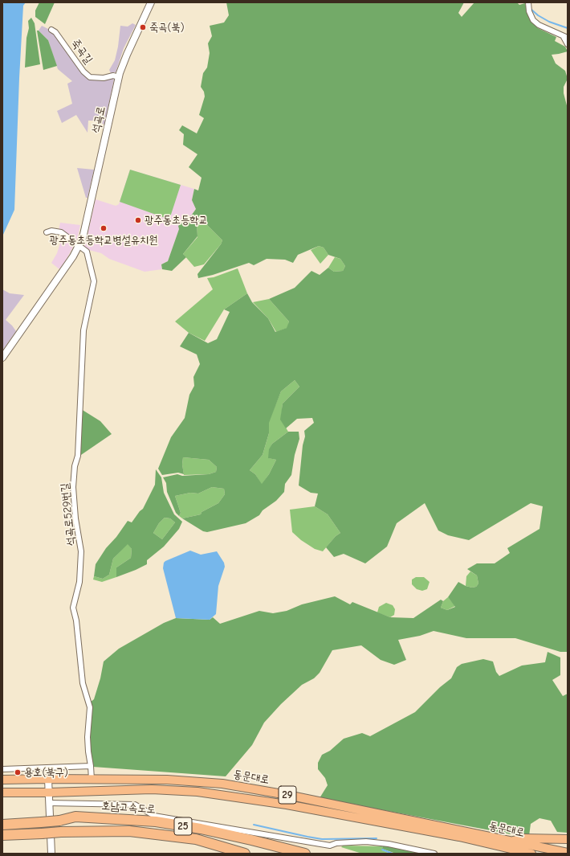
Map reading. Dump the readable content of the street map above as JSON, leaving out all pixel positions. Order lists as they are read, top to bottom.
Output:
{
  "streets": {
    "highway": ["호남고속도로", "25"],
    "main road": ["동문대로", "29"],
    "street": ["죽곡길", "석곡로", "석곡로529번길"]
  },
  "crossings": [
    ["죽곡길", "석곡로"],
    ["석곡로", "석곡로529번길"],
    ["석곡로529번길", "동문대로"]
  ],
  "places": [
    "죽곡(북)",
    "광주동초등학교",
    "광주동초등학교병설유치원",
    "용호(북구)"
  ]
}
